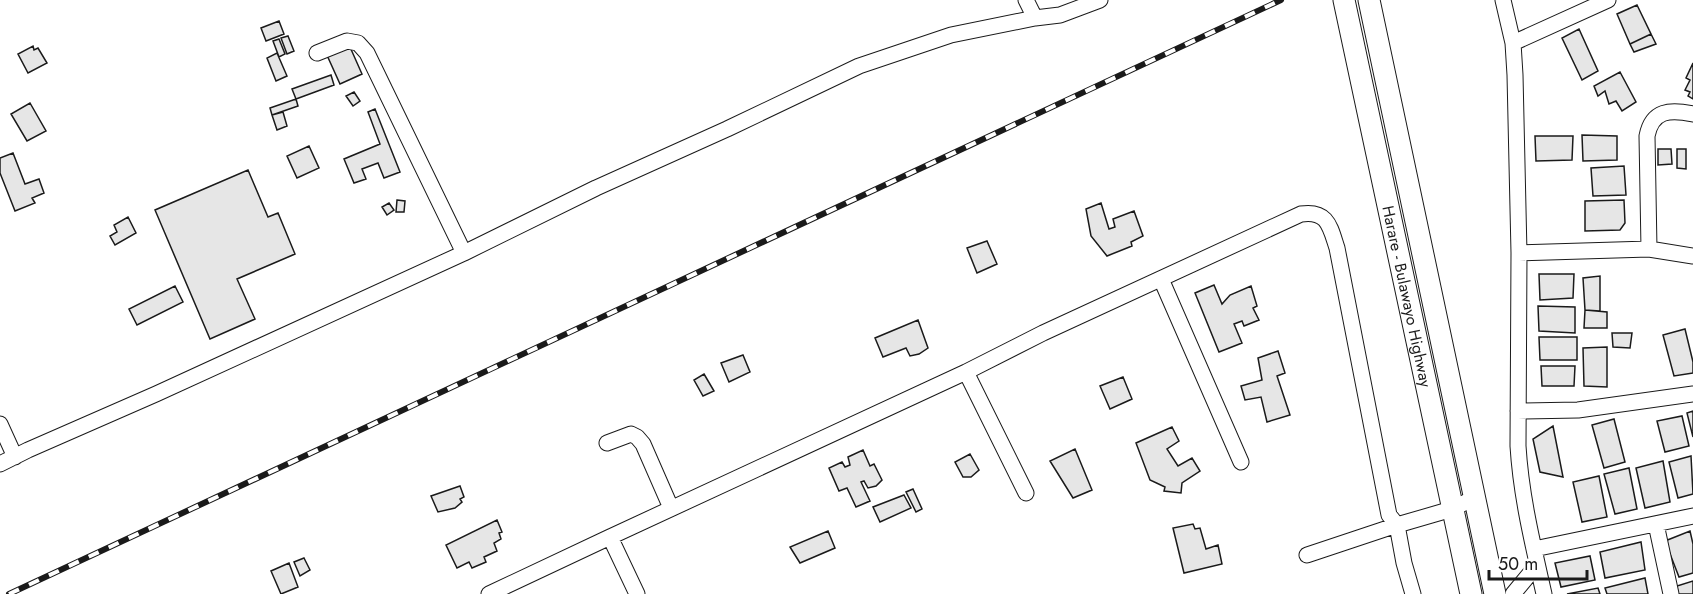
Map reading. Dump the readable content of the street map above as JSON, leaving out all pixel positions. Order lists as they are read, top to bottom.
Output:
{
  "streets": {
    "highway": ["Harare - Bulawayo Highway"]
  },
  "scale_bar": "50 m"
}
